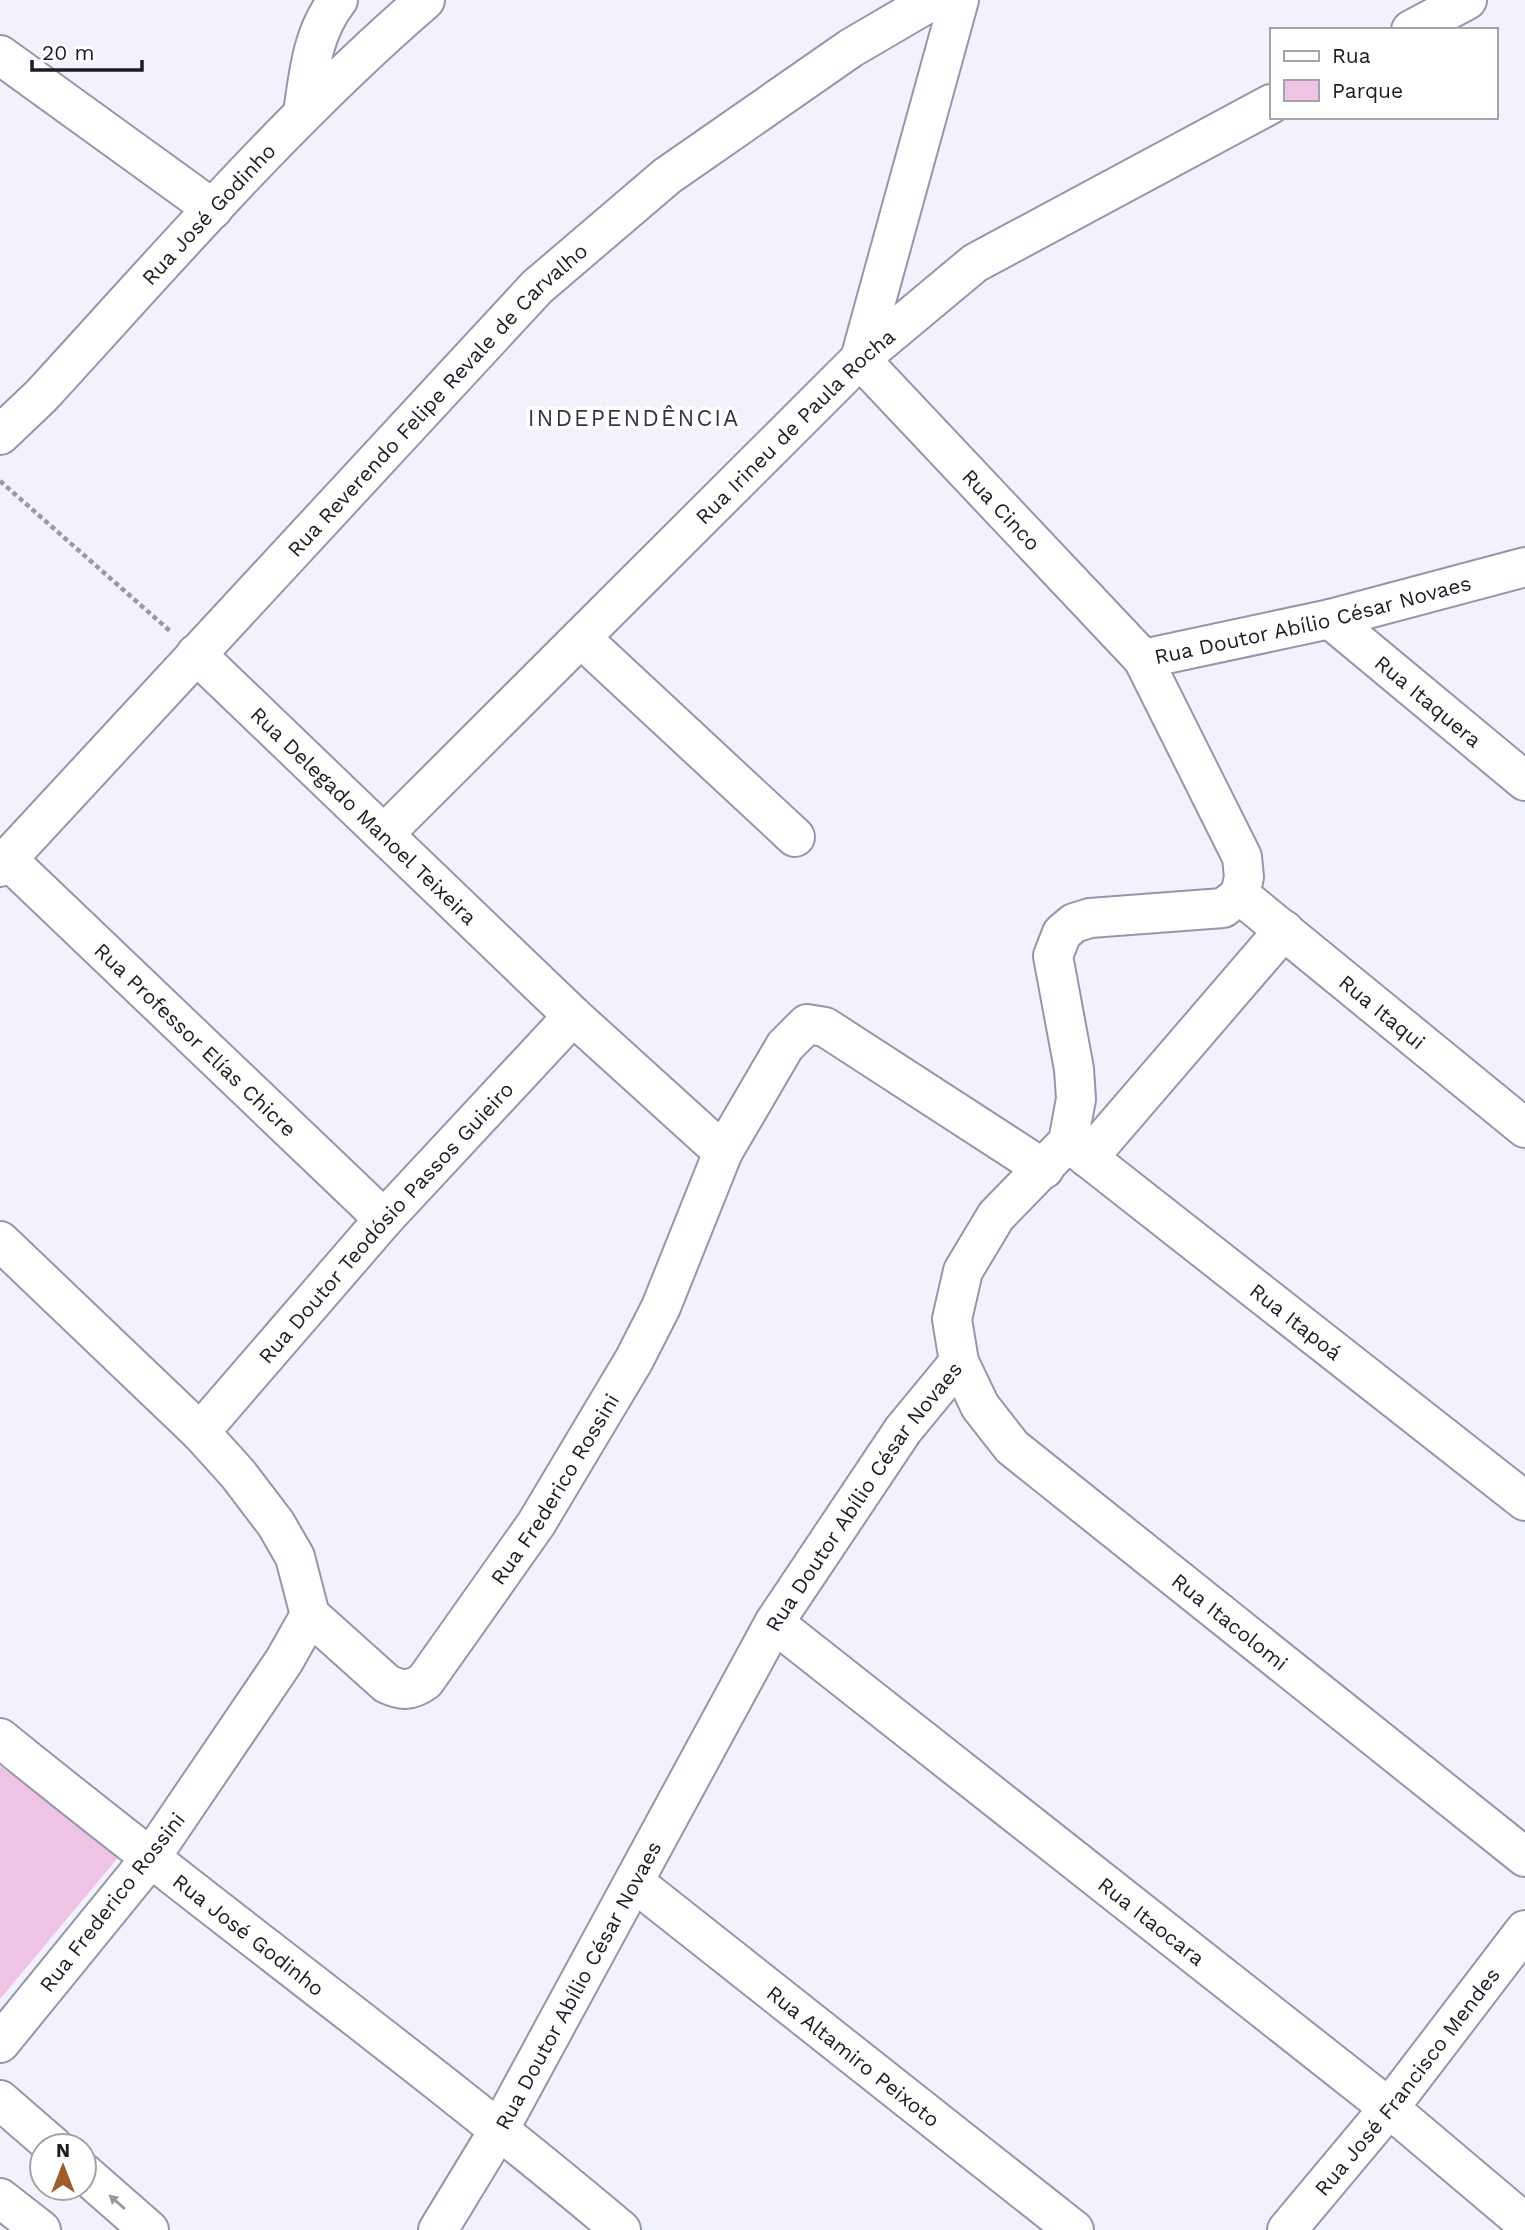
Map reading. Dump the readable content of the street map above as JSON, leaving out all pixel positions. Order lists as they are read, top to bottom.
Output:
{
  "streets": {
    "street": [
      "Rua José Godinho",
      "Rua Reverendo Felipe Revale de Carvalho",
      "Rua Irineu de Paula Rocha",
      "Rua Cinco",
      "Rua Doutor Abílio César Novaes",
      "Rua Itaquera",
      "Rua Delegado Manoel Teixeira",
      "Rua Itaqui",
      "Rua Professor Elías Chicre",
      "Rua Doutor Teodósio Passos Guieiro",
      "Rua Itapoá",
      "Rua Frederico Rossini",
      "Rua Itacolomi",
      "Rua Itaocara",
      "Rua Altamiro Peixoto",
      "Rua José Francisco Mendes"
    ]
  },
  "crossings": [
    ["Rua José Godinho", "Rua Doutor Abílio César Novaes"],
    ["Rua José Godinho", "Rua Frederico Rossini"],
    ["Rua Reverendo Felipe Revale de Carvalho", "Rua Delegado Manoel Teixeira"],
    ["Rua Reverendo Felipe Revale de Carvalho", "Rua Professor Elías Chicre"],
    ["Rua Irineu de Paula Rocha", "Rua Cinco"],
    ["Rua Irineu de Paula Rocha", "Rua Delegado Manoel Teixeira"],
    ["Rua Cinco", "Rua Doutor Abílio César Novaes"],
    ["Rua Doutor Abílio César Novaes", "Rua Itaquera"],
    ["Rua Doutor Abílio César Novaes", "Rua Itaqui"],
    ["Rua Doutor Abílio César Novaes", "Rua Itapoá"],
    ["Rua Doutor Abílio César Novaes", "Rua Frederico Rossini"],
    ["Rua Doutor Abílio César Novaes", "Rua Itacolomi"],
    ["Rua Doutor Abílio César Novaes", "Rua Itaocara"],
    ["Rua Doutor Abílio César Novaes", "Rua Altamiro Peixoto"],
    ["Rua Delegado Manoel Teixeira", "Rua Doutor Teodósio Passos Guieiro"],
    ["Rua Delegado Manoel Teixeira", "Rua Frederico Rossini"],
    ["Rua Professor Elías Chicre", "Rua Doutor Teodósio Passos Guieiro"],
    ["Rua Itapoá", "Rua Frederico Rossini"],
    ["Rua Itaocara", "Rua José Francisco Mendes"]
  ],
  "districts": ["INDEPENDÊNCIA"],
  "legend": ["Rua", "Parque"],
  "scale_bar": "20 m",
  "north": "top"
}
